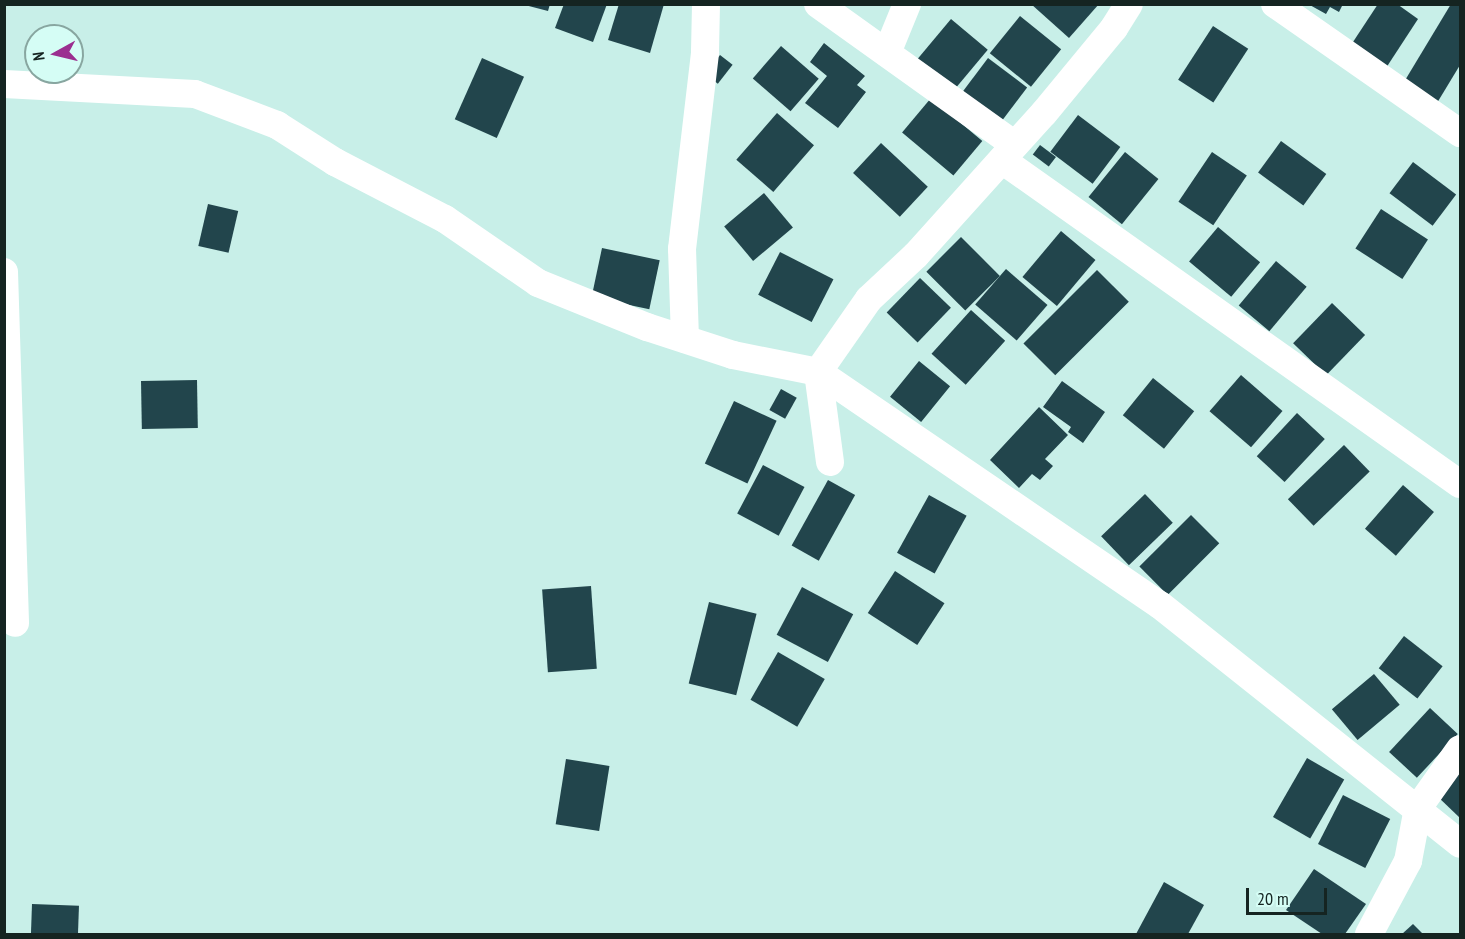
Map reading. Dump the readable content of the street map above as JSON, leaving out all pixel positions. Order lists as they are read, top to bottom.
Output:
{
  "scale_bar": "20 m",
  "north": "left"
}
